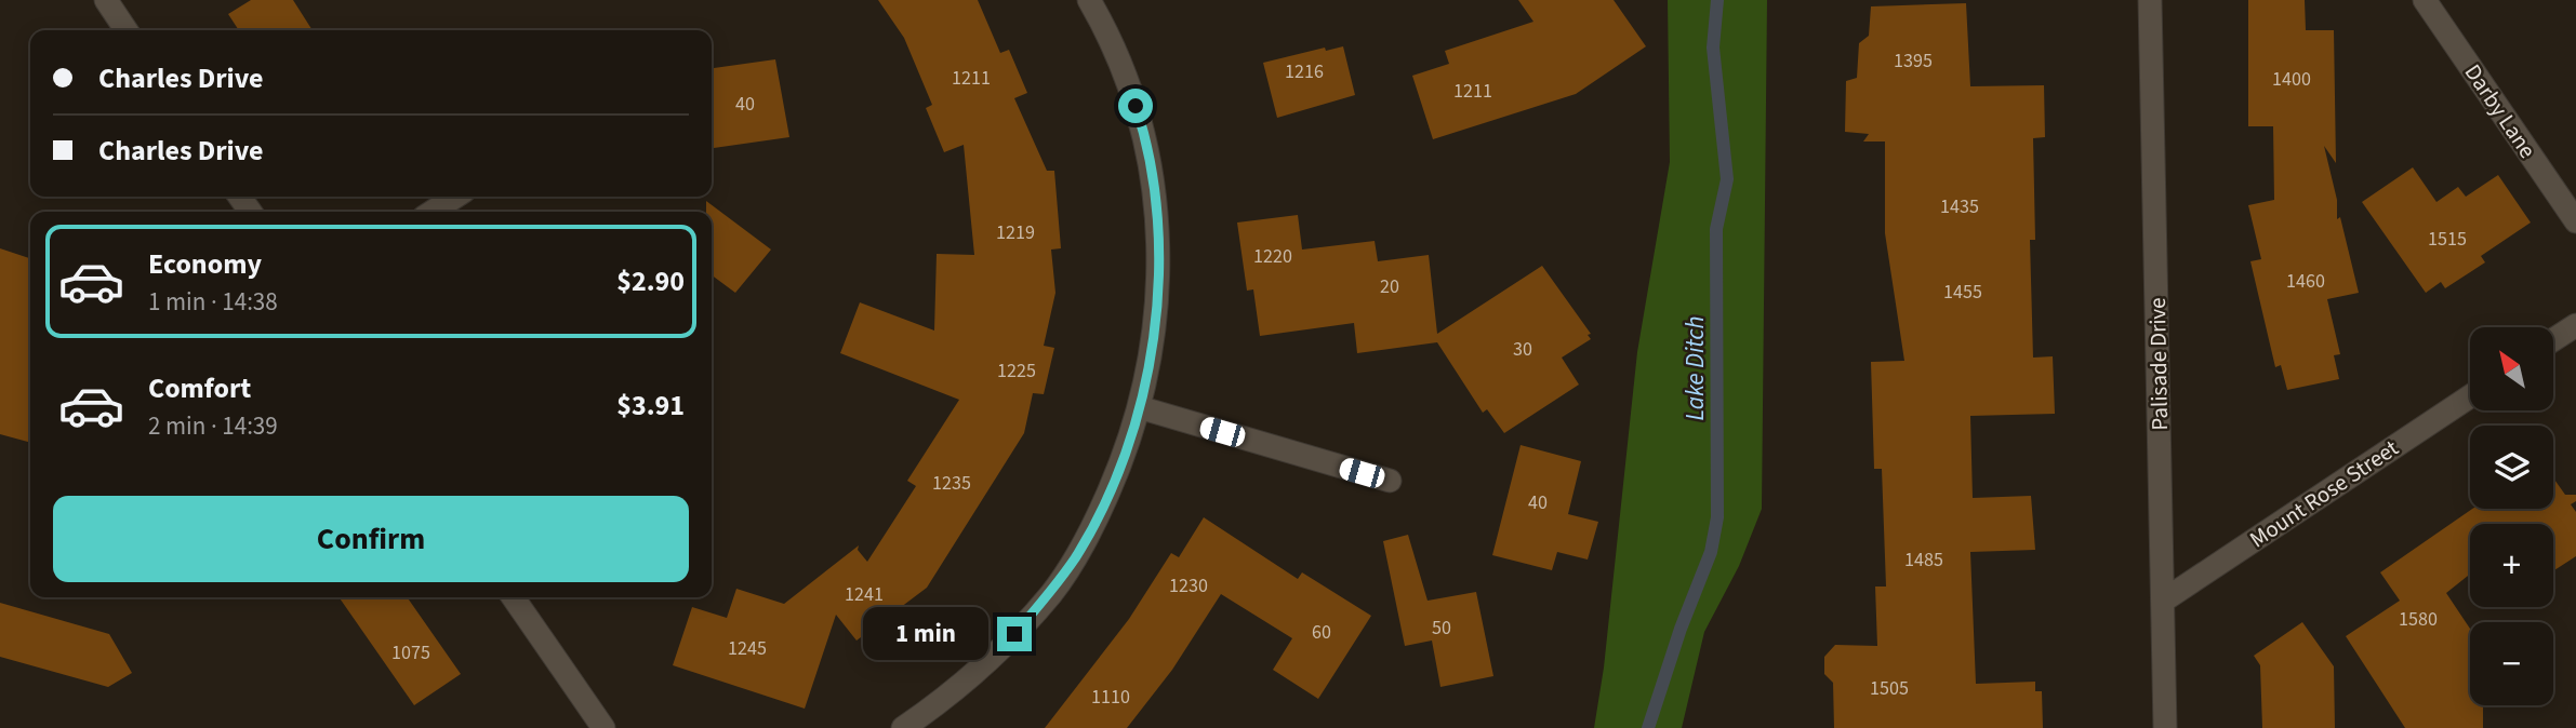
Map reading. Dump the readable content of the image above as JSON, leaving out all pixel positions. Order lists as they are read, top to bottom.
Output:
{
  "streets": {
    "street": ["Darby Lane", "Palisade Drive", "Mount Rose Street"]
  },
  "crossings": [
    ["Palisade Drive", "Mount Rose Street"]
  ],
  "water": ["Lake Ditch"],
  "house_numbers": [
    "1395",
    "1216",
    "1211",
    "1400",
    "1211",
    "40",
    "1435",
    "1219",
    "1515",
    "1220",
    "1460",
    "20",
    "1455",
    "30",
    "1225",
    "1235",
    "40",
    "1485",
    "1230",
    "1241",
    "1580",
    "50",
    "60",
    "1245",
    "1075",
    "1505",
    "1110"
  ],
  "north": "top left",
  "page": {
    "banner": ["Charles Drive", "Charles Drive"],
    "list": [
      {
        "name": "Economy",
        "note": "1 min · 14:38",
        "value": "$2.90"
      },
      {
        "name": "Comfort",
        "note": "2 min · 14:39",
        "value": "$3.91"
      }
    ],
    "map_buttons": ["+", "−"],
    "buttons": "Confirm",
    "bubble": "1 min"
  }
}
